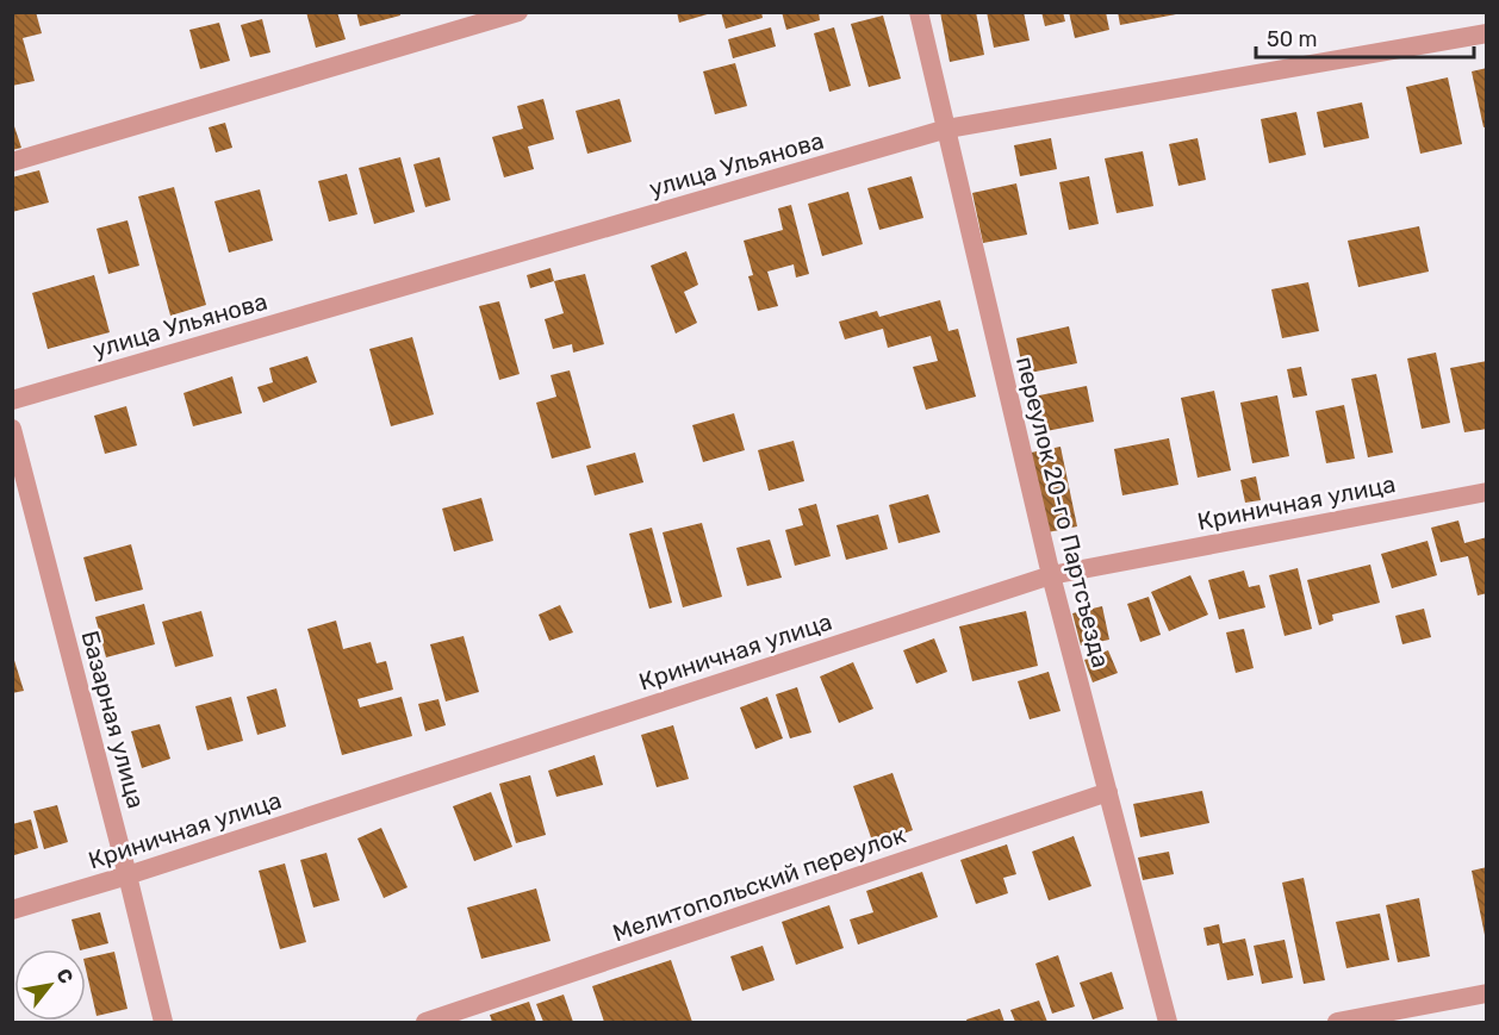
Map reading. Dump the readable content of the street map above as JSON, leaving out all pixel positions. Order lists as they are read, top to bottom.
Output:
{
  "streets": {
    "street": [
      "улица Ульянова",
      "Криничная улица",
      "переулок 20-го Партсъезда",
      "Базарная улица",
      "Мелитопольский переулок"
    ]
  },
  "crossings": [
    ["улица Ульянова", "переулок 20-го Партсъезда"],
    ["Криничная улица", "переулок 20-го Партсъезда"],
    ["Криничная улица", "Базарная улица"],
    ["переулок 20-го Партсъезда", "Мелитопольский переулок"]
  ],
  "scale_bar": "50 m",
  "north": "top right"
}
